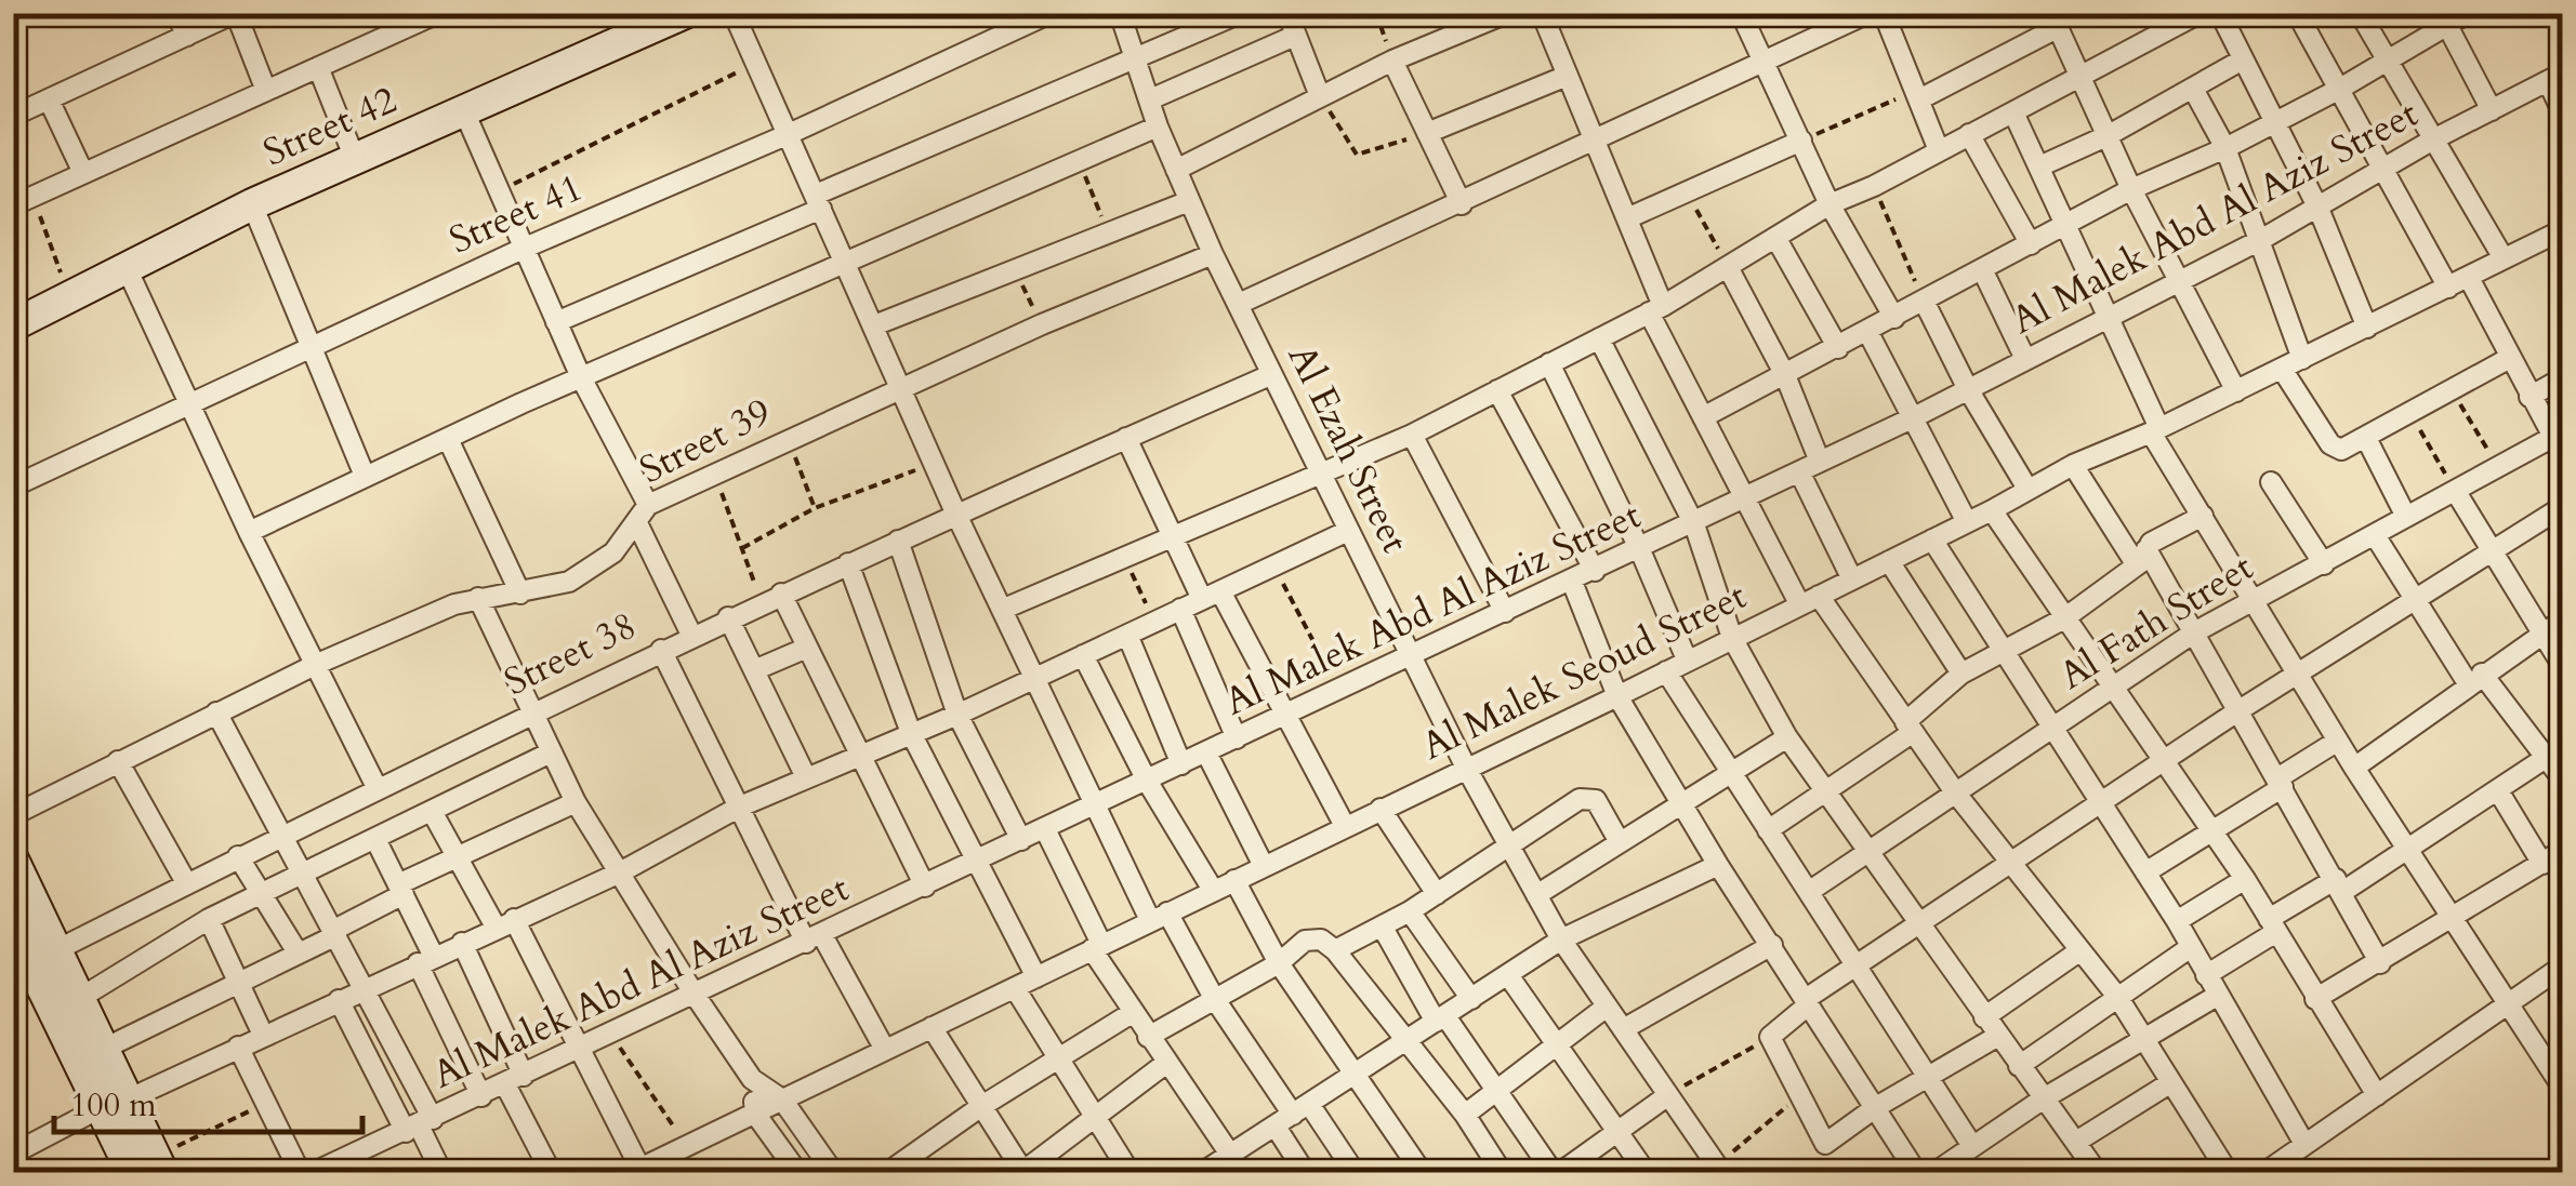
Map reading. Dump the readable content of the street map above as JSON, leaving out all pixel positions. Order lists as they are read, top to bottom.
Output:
{
  "streets": {
    "main road": ["Street 42"],
    "street": [
      "Street 41",
      "Al Malek Abd Al Aziz Street",
      "Street 39",
      "Al Ezah Street",
      "Al Fath Street",
      "Street 38",
      "Al Malek Seoud Street"
    ]
  },
  "crossings": [
    ["Al Malek Abd Al Aziz Street", "Al Ezah Street"],
    ["Street 39", "Al Ezah Street"],
    ["Al Ezah Street", "Street 38"],
    ["Al Ezah Street", "Al Malek Seoud Street"]
  ],
  "scale_bar": "100 m"
}
